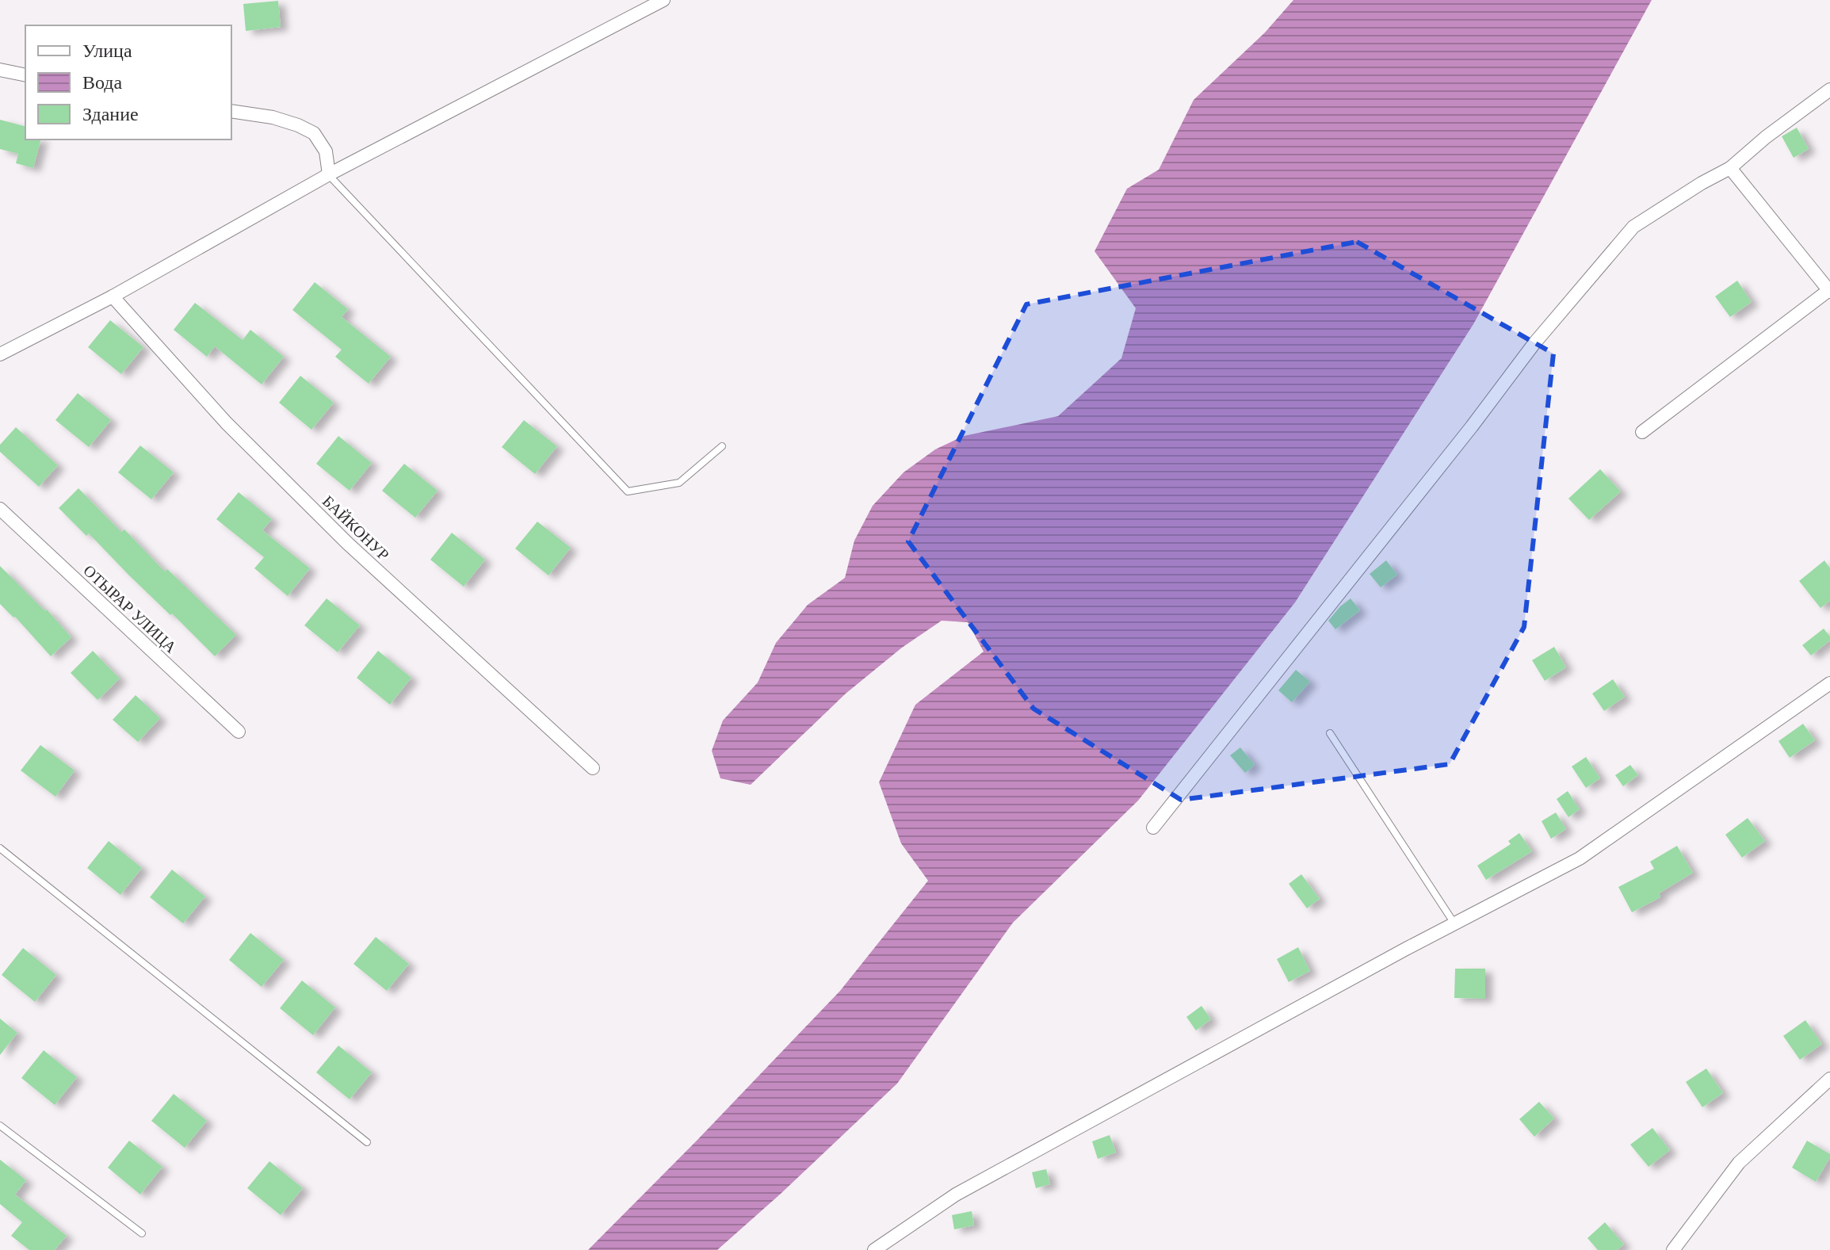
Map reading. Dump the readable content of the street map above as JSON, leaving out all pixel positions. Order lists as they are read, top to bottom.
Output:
{
  "streets": {
    "street": ["БАЙКОНУР", "ОТЫРАР УЛИЦА"]
  },
  "legend": ["Улица", "Вода", "Здание"]
}
